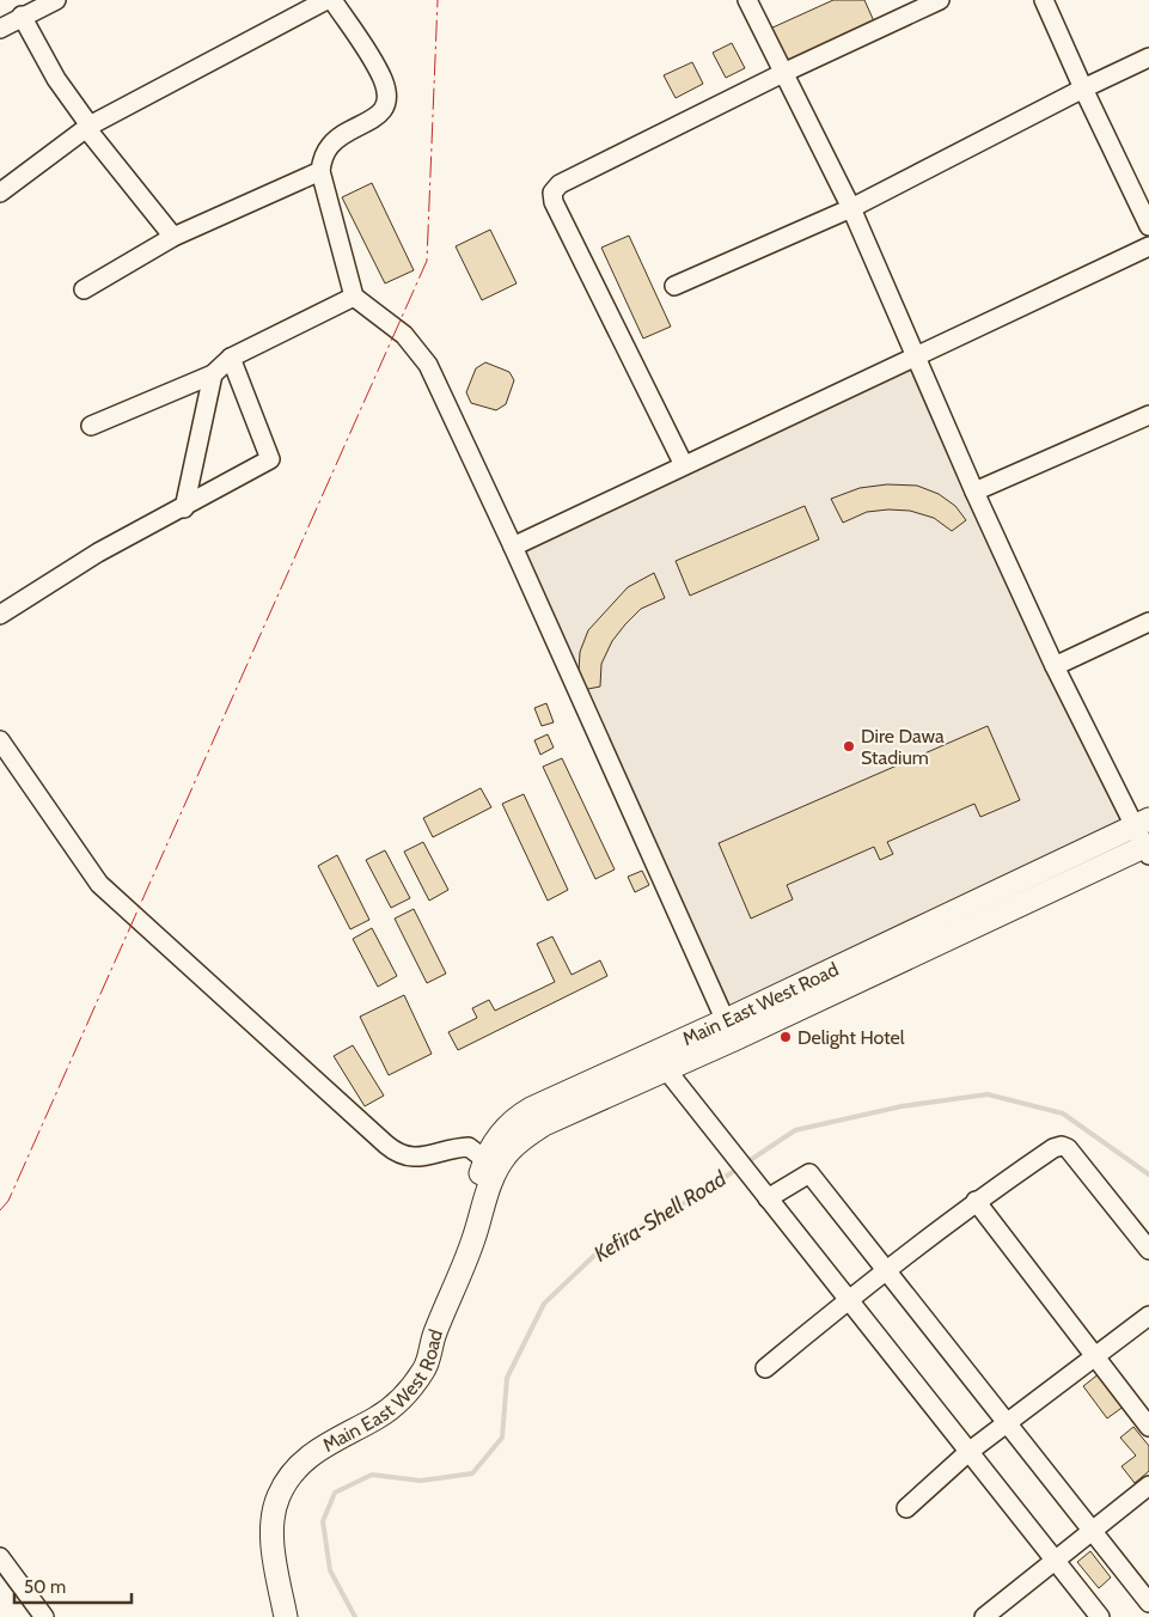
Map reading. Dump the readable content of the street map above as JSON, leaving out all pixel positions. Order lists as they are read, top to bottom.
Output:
{
  "streets": {
    "main road": ["Main East West Road"]
  },
  "water": ["Kefira-Shell Road"],
  "places": ["Dire Dawa Stadium", "Delight Hotel"],
  "scale_bar": "50 m"
}
